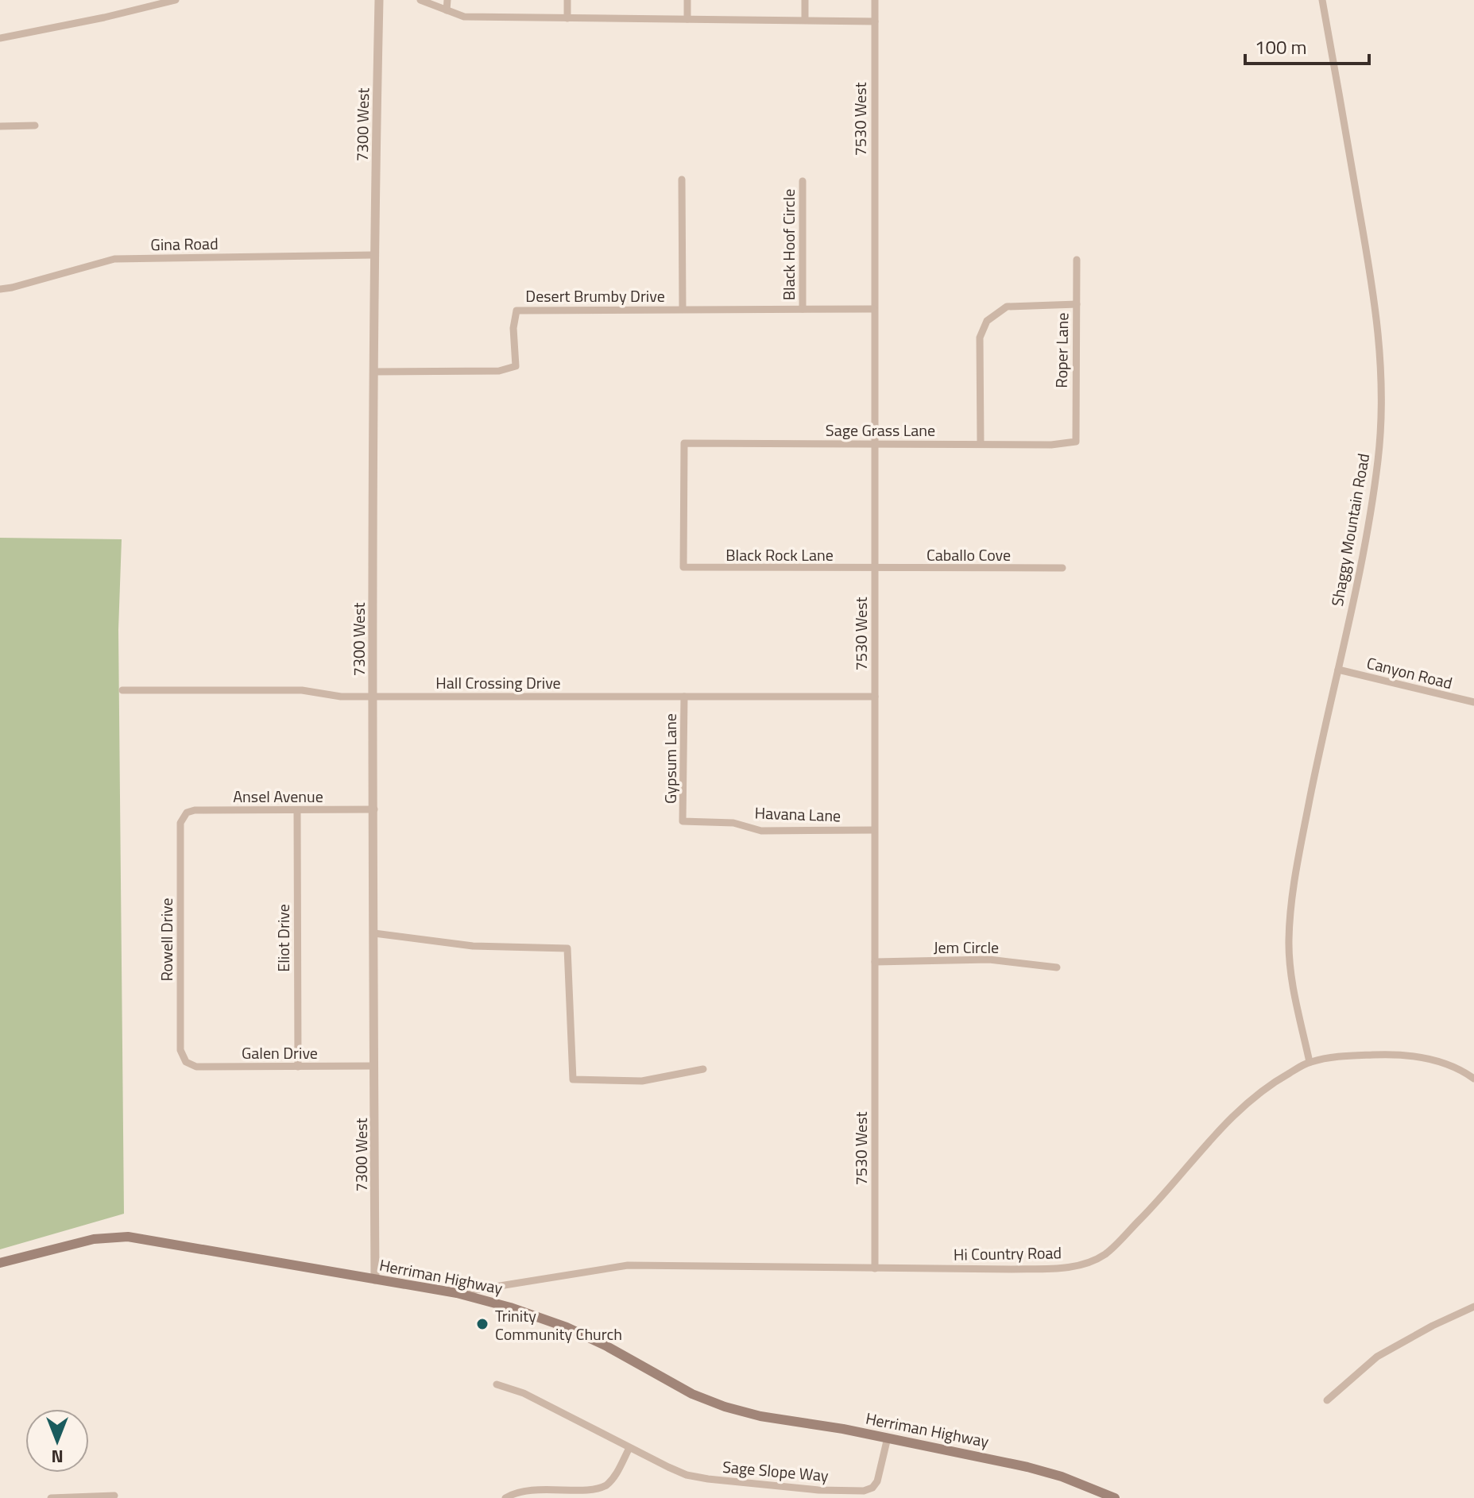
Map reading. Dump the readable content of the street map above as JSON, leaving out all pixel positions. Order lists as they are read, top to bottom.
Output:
{
  "streets": {
    "main road": ["Herriman Highway"],
    "street": [
      "7530 West",
      "7300 West",
      "Gina Road",
      "Black Hoof Circle",
      "Desert Brumby Drive",
      "Roper Lane",
      "Sage Grass Lane",
      "Shaggy Mountain Road",
      "Black Rock Lane",
      "Caballo Cove",
      "Canyon Road",
      "Hall Crossing Drive",
      "Gypsum Lane",
      "Ansel Avenue",
      "Havana Lane",
      "Eliot Drive",
      "Rowell Drive",
      "Jem Circle",
      "Galen Drive",
      "Hi Country Road",
      "Sage Slope Way"
    ]
  },
  "crossings": [
    ["7530 West", "Desert Brumby Drive"],
    ["7530 West", "Sage Grass Lane"],
    ["7530 West", "Black Rock Lane"],
    ["7530 West", "Caballo Cove"],
    ["7530 West", "Hall Crossing Drive"],
    ["7530 West", "Havana Lane"],
    ["7530 West", "Jem Circle"],
    ["7530 West", "Hi Country Road"],
    ["7300 West", "Gina Road"],
    ["7300 West", "Desert Brumby Drive"],
    ["7300 West", "Hall Crossing Drive"],
    ["7300 West", "Ansel Avenue"],
    ["7300 West", "Galen Drive"],
    ["7300 West", "Herriman Highway"],
    ["Black Hoof Circle", "Desert Brumby Drive"],
    ["Roper Lane", "Sage Grass Lane"],
    ["Sage Grass Lane", "Black Rock Lane"],
    ["Shaggy Mountain Road", "Canyon Road"],
    ["Shaggy Mountain Road", "Hi Country Road"],
    ["Black Rock Lane", "Caballo Cove"],
    ["Hall Crossing Drive", "Gypsum Lane"],
    ["Gypsum Lane", "Havana Lane"],
    ["Ansel Avenue", "Eliot Drive"],
    ["Ansel Avenue", "Rowell Drive"],
    ["Eliot Drive", "Galen Drive"],
    ["Rowell Drive", "Galen Drive"],
    ["Hi Country Road", "Herriman Highway"],
    ["Herriman Highway", "Sage Slope Way"]
  ],
  "places": ["Trinity Community Church"],
  "scale_bar": "100 m",
  "north": "bottom"
}
